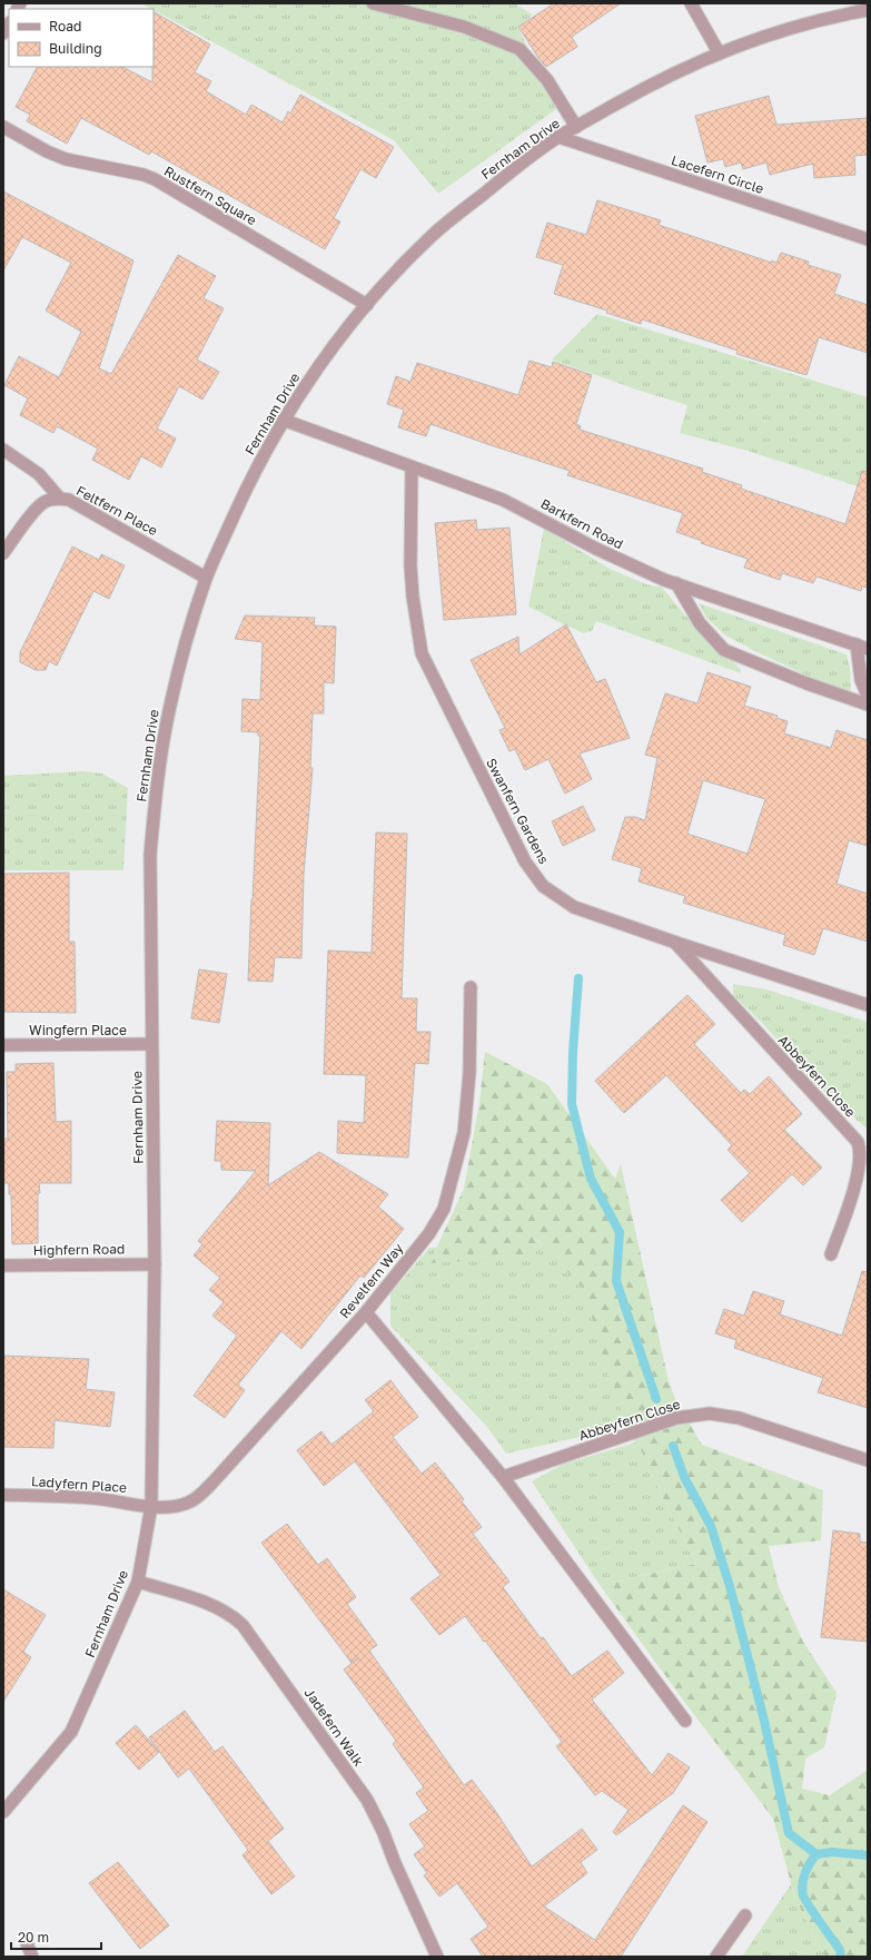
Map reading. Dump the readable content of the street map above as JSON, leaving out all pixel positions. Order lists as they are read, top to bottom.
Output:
{
  "streets": {
    "street": [
      "Fernham Drive",
      "Lacefern Circle",
      "Rustfern Square",
      "Feltfern Place",
      "Barkfern Road",
      "Swanfern Gardens",
      "Wingfern Place",
      "Abbeyfern Close",
      "Highfern Road",
      "Revelfern Way",
      "Ladyfern Place",
      "Jadefern Walk"
    ]
  },
  "crossings": [
    ["Fernham Drive", "Lacefern Circle"],
    ["Fernham Drive", "Rustfern Square"],
    ["Fernham Drive", "Feltfern Place"],
    ["Fernham Drive", "Barkfern Road"],
    ["Fernham Drive", "Wingfern Place"],
    ["Fernham Drive", "Highfern Road"],
    ["Fernham Drive", "Revelfern Way"],
    ["Fernham Drive", "Ladyfern Place"],
    ["Fernham Drive", "Jadefern Walk"],
    ["Barkfern Road", "Swanfern Gardens"],
    ["Swanfern Gardens", "Abbeyfern Close"],
    ["Revelfern Way", "Ladyfern Place"]
  ],
  "legend": ["Road", "Building"],
  "scale_bar": "20 m"
}
